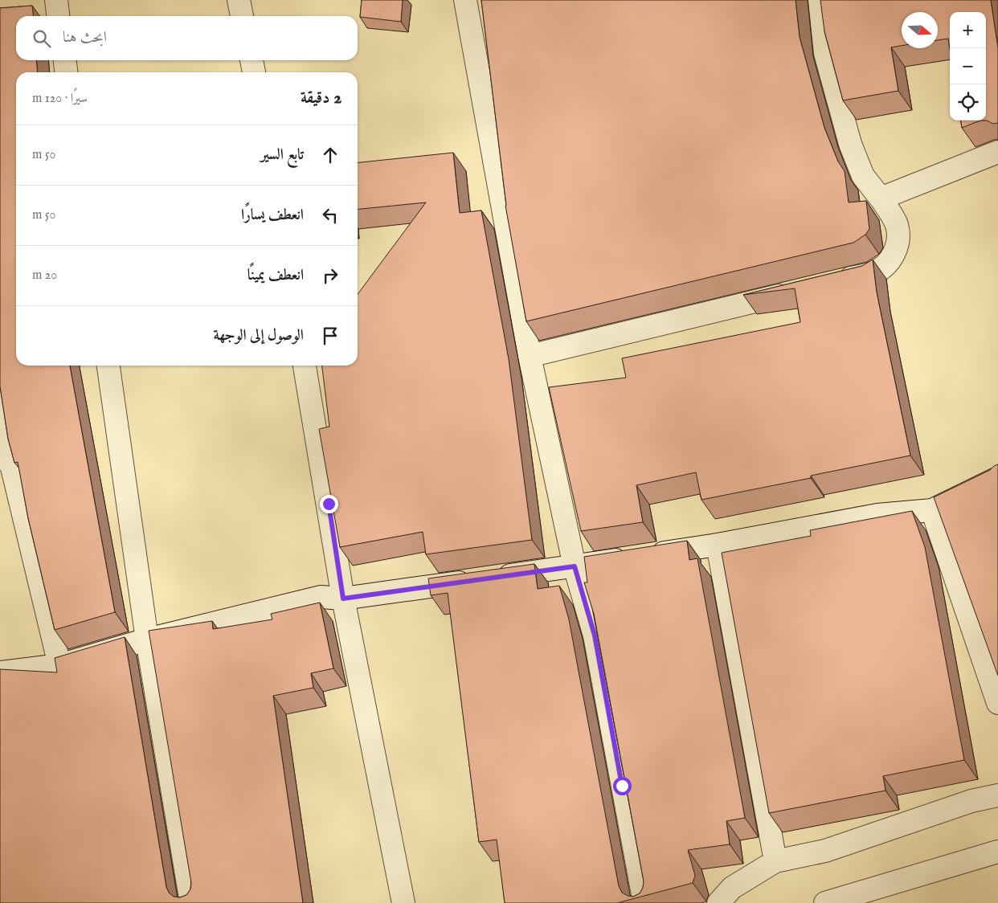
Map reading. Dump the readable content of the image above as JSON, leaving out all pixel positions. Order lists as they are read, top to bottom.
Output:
{
  "north": "right",
  "page": {
    "map_buttons": ["+", "−"],
    "search": "ابحث هنا",
    "heading": ["2 دقيقة", "سيرًا · 120 m"],
    "list": [
      ["تابع السير", "50 m"],
      ["انعطف يسارًا", "50 m"],
      ["انعطف يمينًا", "20 m"],
      "الوصول إلى الوجهة"
    ]
  }
}
